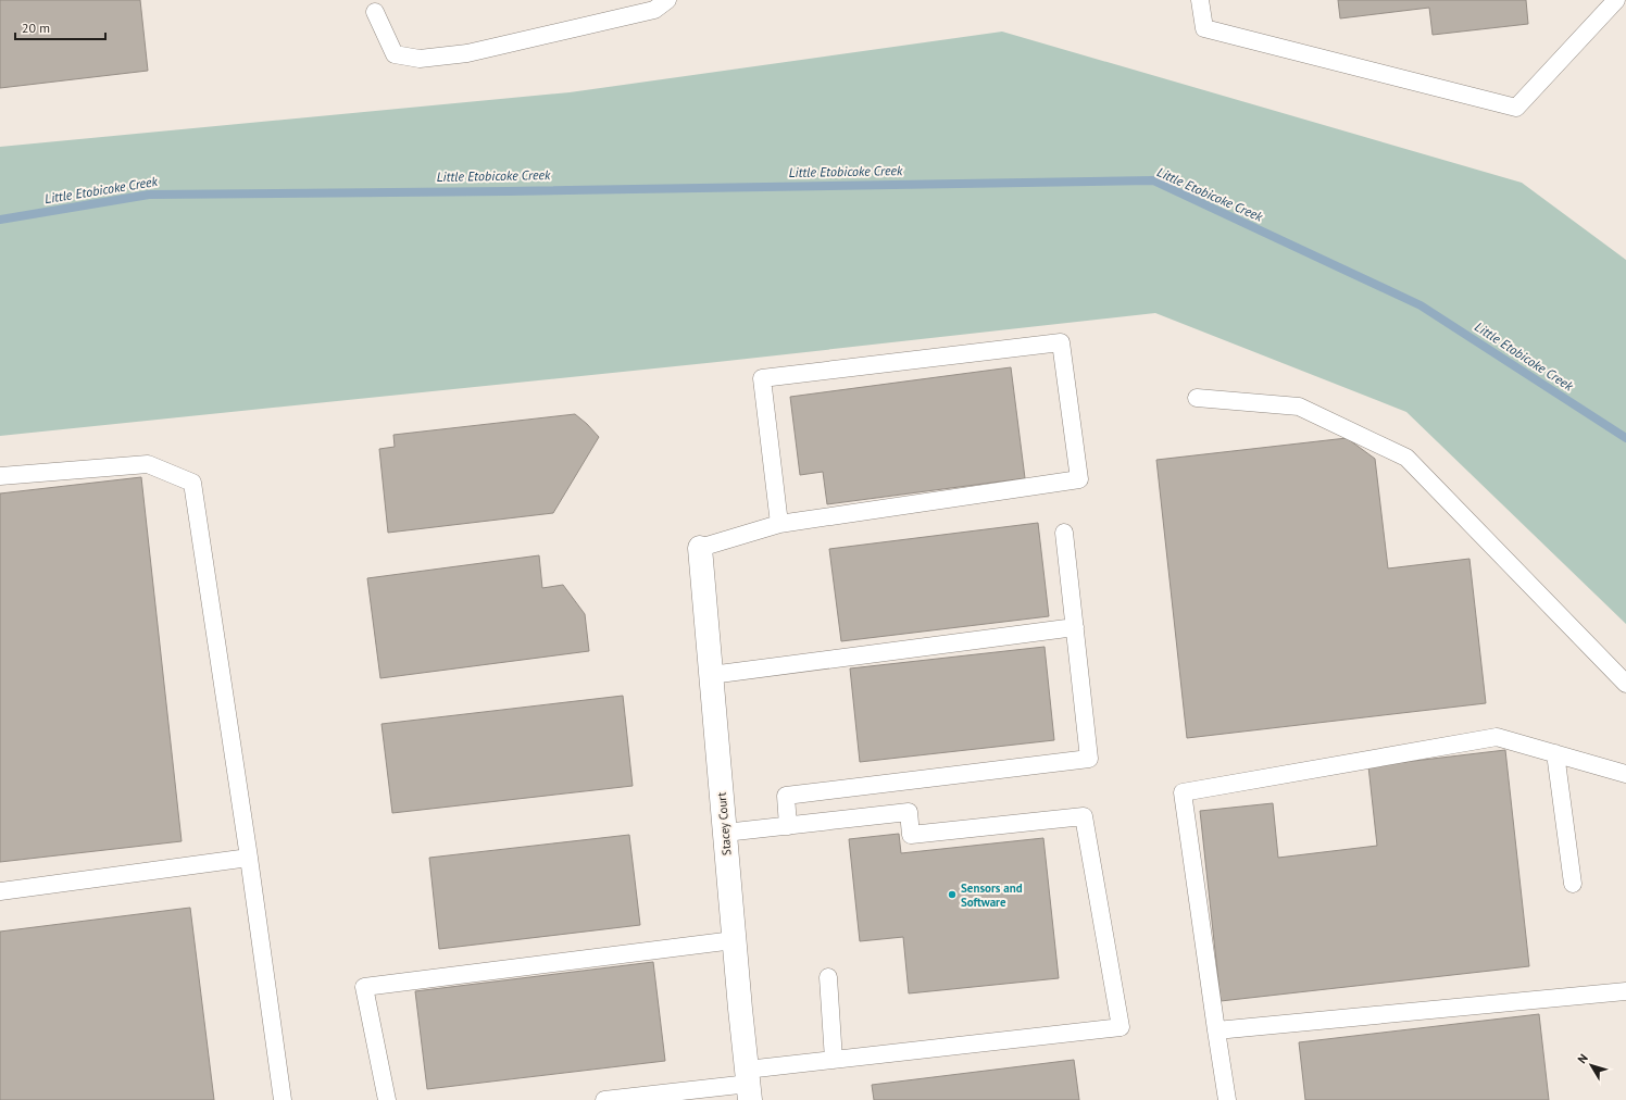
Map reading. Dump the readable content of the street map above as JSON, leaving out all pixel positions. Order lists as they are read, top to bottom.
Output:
{
  "streets": {
    "street": ["Stacey Court"]
  },
  "water": ["Little Etobicoke Creek"],
  "places": ["Sensors and Software"],
  "scale_bar": "20 m",
  "north": "top left"
}
